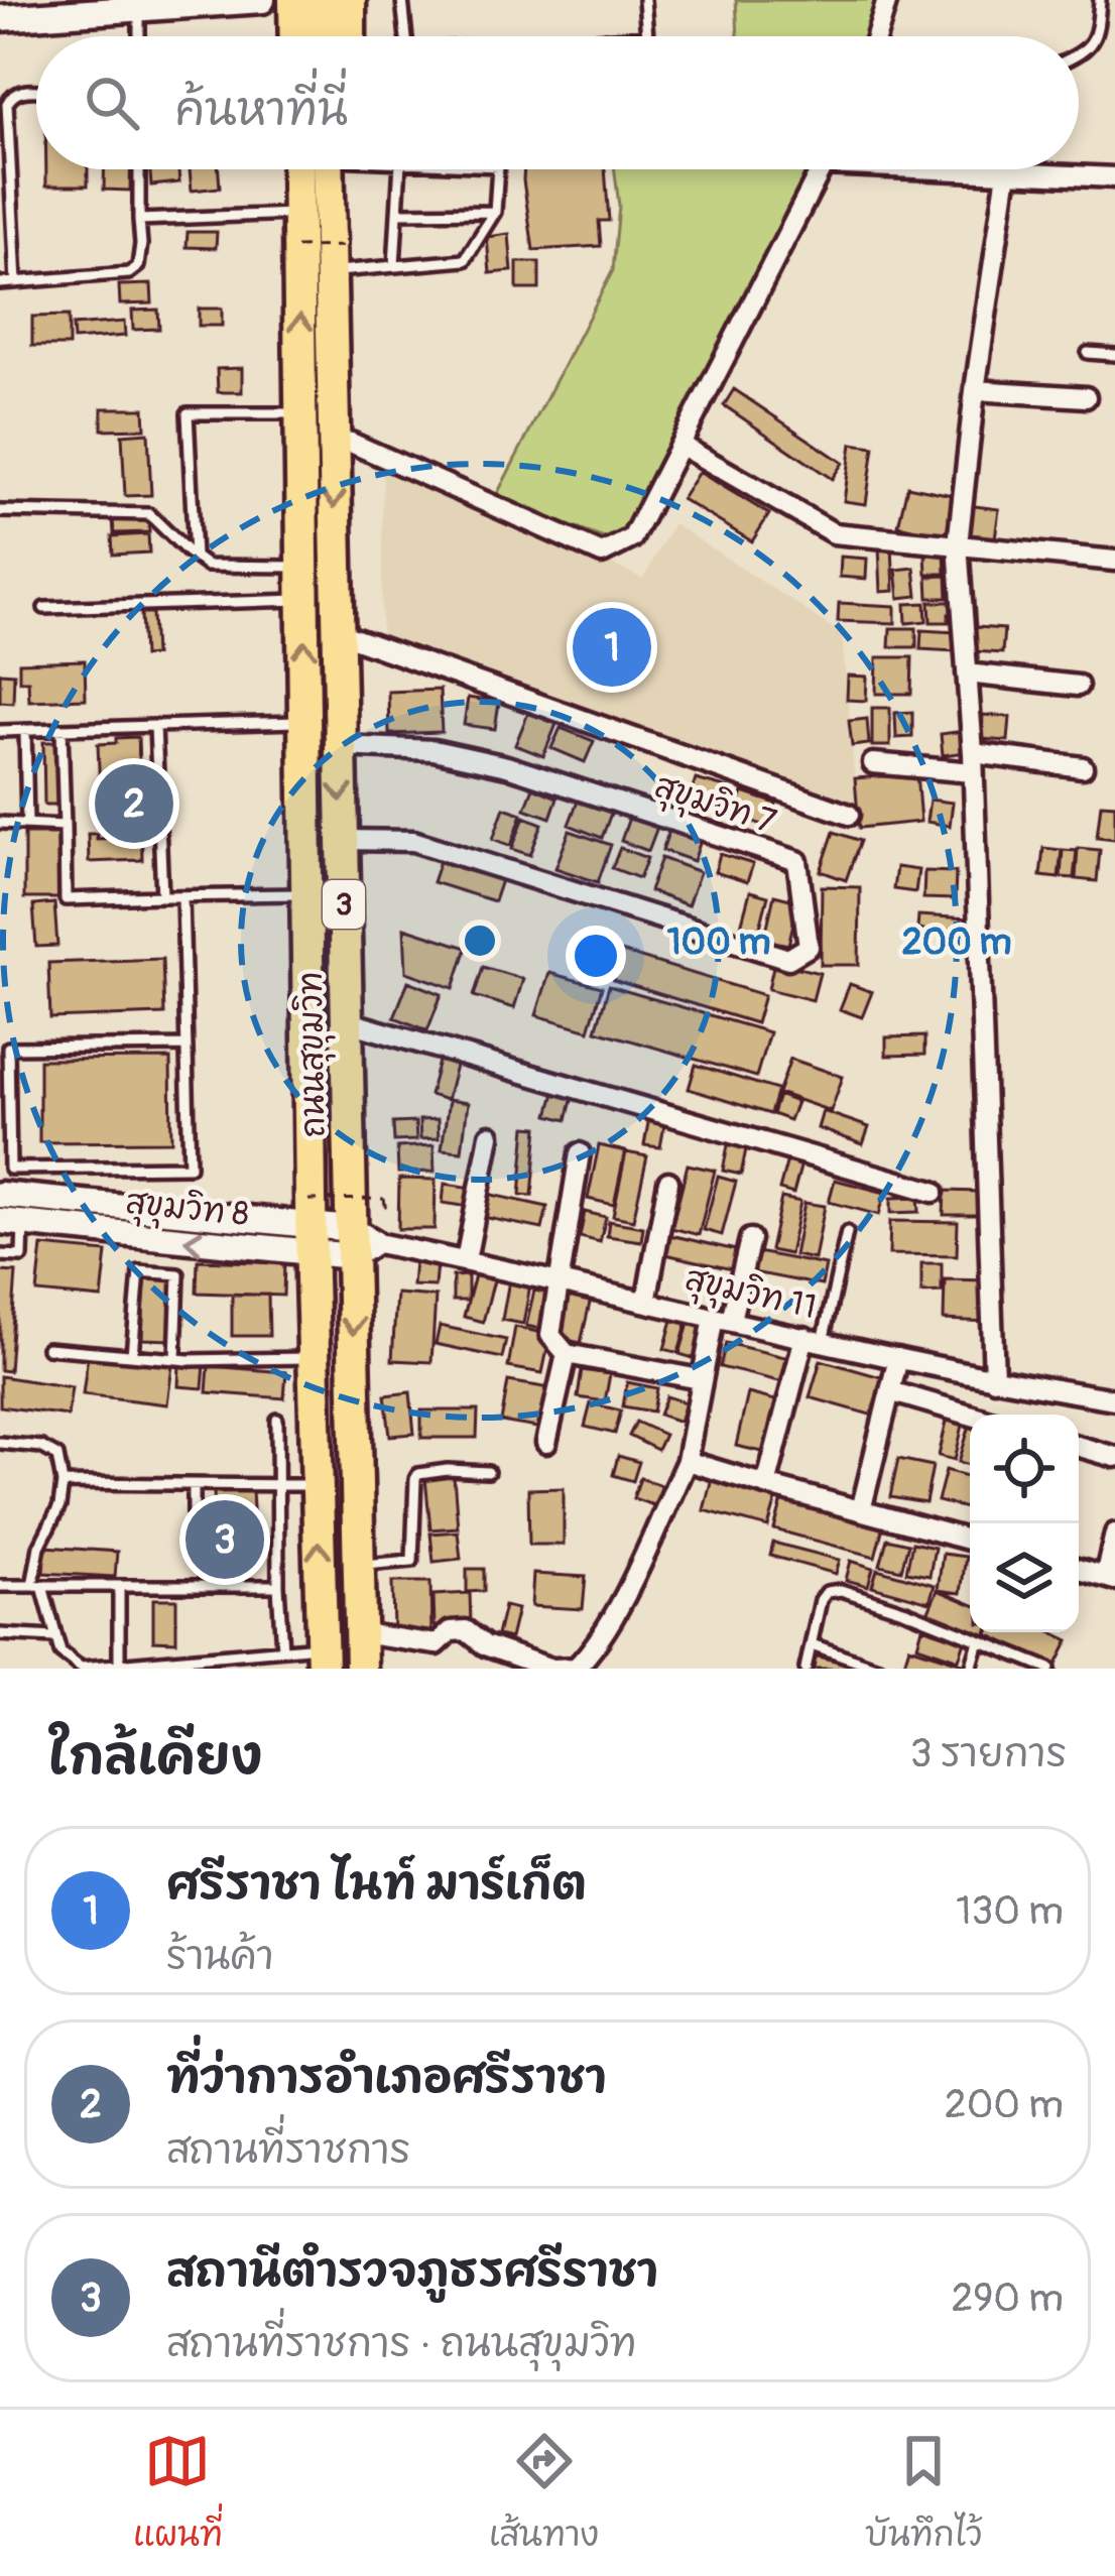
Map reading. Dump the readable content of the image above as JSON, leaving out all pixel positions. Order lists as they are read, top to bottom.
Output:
{
  "streets": {
    "highway": ["3", "ถนนสุขุมวิท"],
    "main road": ["สุขุมวิท 8", "สุขุมวิท 11"],
    "street": ["สุขุมวิท 7"]
  },
  "crossings": [
    ["สุขุมวิท 7", "ถนนสุขุมวิท"],
    ["ถนนสุขุมวิท", "สุขุมวิท 8"],
    ["ถนนสุขุมวิท", "สุขุมวิท 11"],
    ["สุขุมวิท 8", "สุขุมวิท 11"]
  ],
  "page": {
    "search": "ค้นหาที่นี่",
    "pins": ["1", "2", "3"],
    "heading": ["ใกล้เคียง", "3 รายการ"],
    "list": [
      {
        "mark": "1",
        "name": "ศรีราชา ไนท์ มาร์เก็ต",
        "note": "ร้านค้า",
        "value": "130 m"
      },
      {
        "mark": "2",
        "name": "ที่ว่าการอำเภอศรีราชา",
        "note": "สถานที่ราชการ",
        "value": "200 m"
      },
      {
        "mark": "3",
        "name": "สถานีตำรวจภูธรศรีราชา",
        "note": "สถานที่ราชการ · ถนนสุขุมวิท",
        "value": "290 m"
      }
    ],
    "nav": ["แผนที่", "เส้นทาง", "บันทึกไว้"]
  },
  "rings": ["100 m", "200 m"]
}
